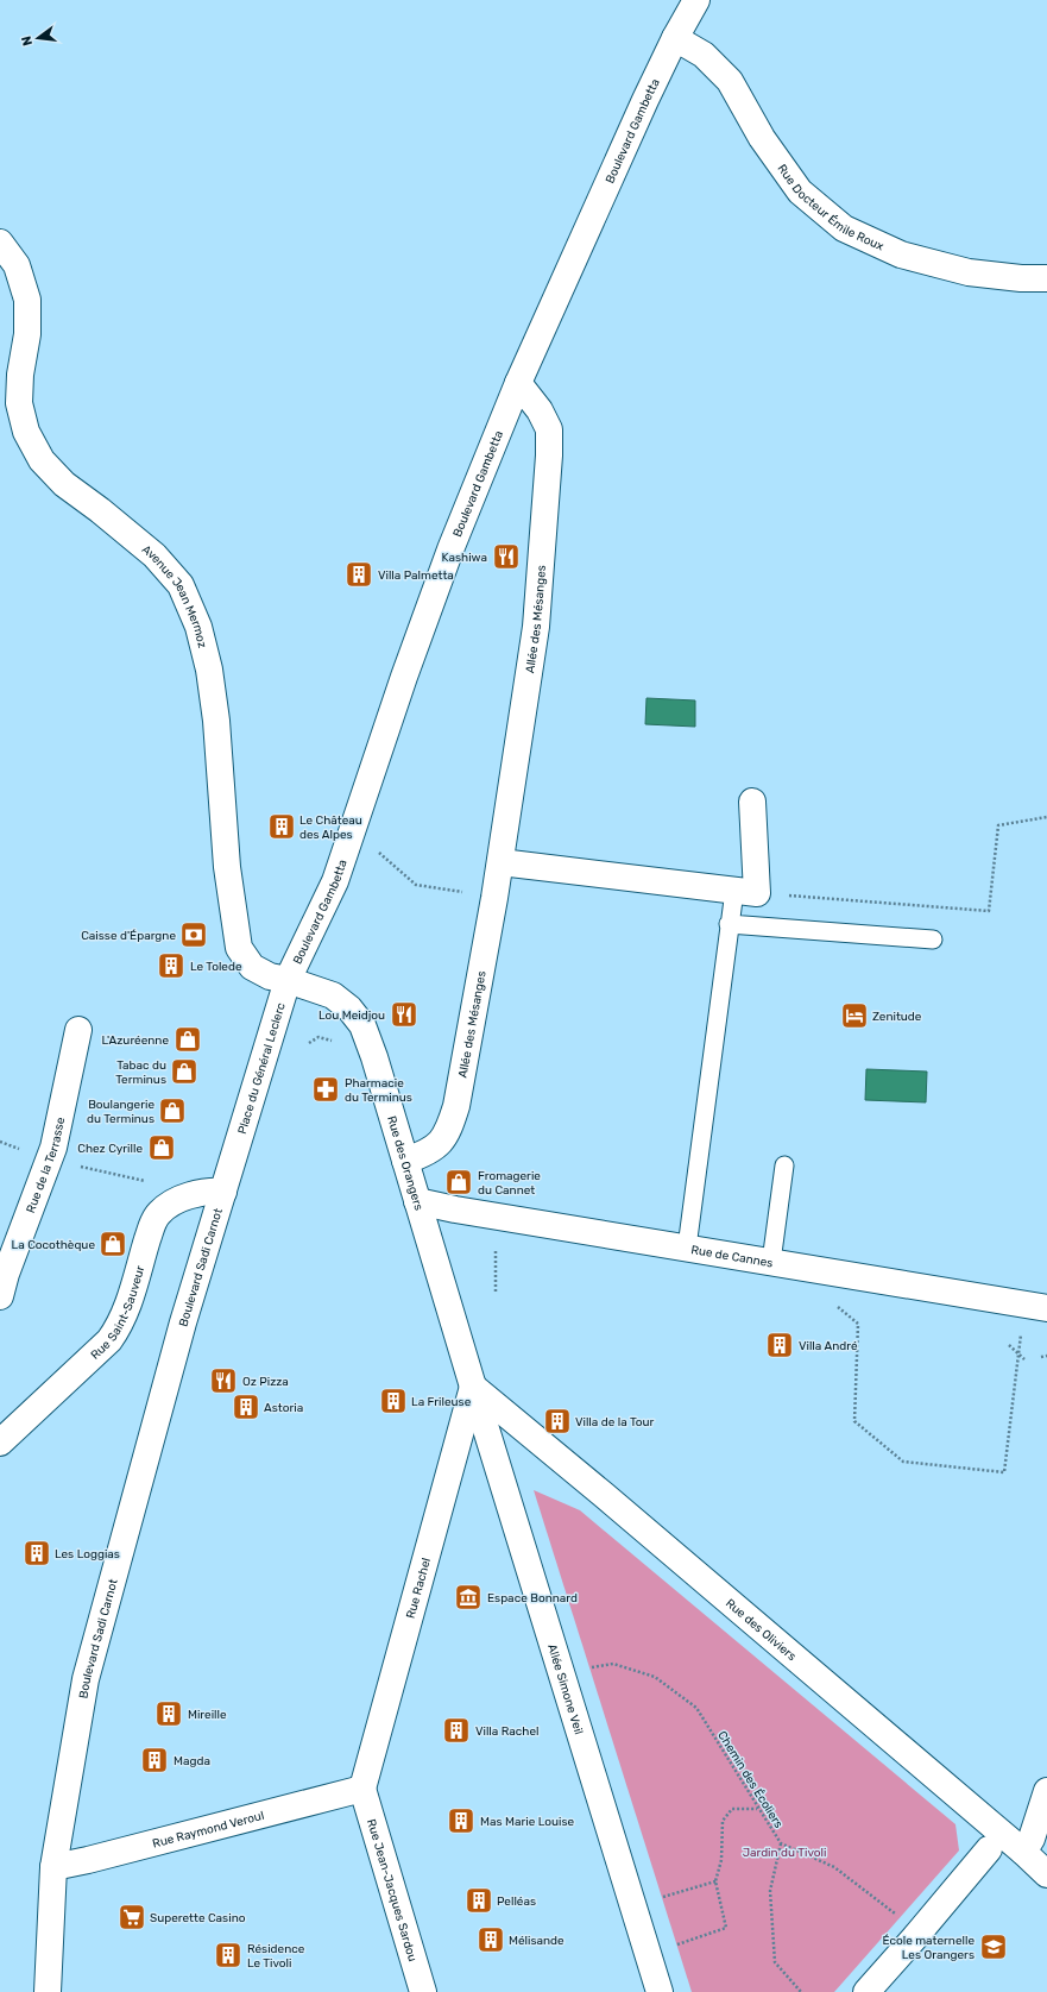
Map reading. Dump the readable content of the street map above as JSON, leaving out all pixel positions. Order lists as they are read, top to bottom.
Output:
{
  "streets": {
    "street": [
      "Boulevard Gambetta",
      "Rue Docteur Émile Roux",
      "Avenue Jean Mermoz",
      "Allée des Mésanges",
      "Place du Général Leclerc",
      "Rue des Orangers",
      "Rue de la Terrasse",
      "Rue de Cannes",
      "Boulevard Sadi Carnot",
      "Rue Saint-Sauveur",
      "Rue Rachel",
      "Rue des Oliviers",
      "Allée Simone Veil",
      "Rue Raymond Veroul",
      "Rue Jean-Jacques Sardou"
    ],
    "path": ["Chemin des Écoliers"]
  },
  "crossings": [
    ["Boulevard Gambetta", "Rue Docteur Émile Roux"],
    ["Boulevard Gambetta", "Avenue Jean Mermoz"],
    ["Boulevard Gambetta", "Allée des Mésanges"],
    ["Boulevard Gambetta", "Place du Général Leclerc"],
    ["Boulevard Gambetta", "Rue des Orangers"],
    ["Avenue Jean Mermoz", "Place du Général Leclerc"],
    ["Avenue Jean Mermoz", "Rue des Orangers"],
    ["Allée des Mésanges", "Rue des Orangers"],
    ["Place du Général Leclerc", "Rue des Orangers"],
    ["Place du Général Leclerc", "Boulevard Sadi Carnot"],
    ["Rue des Orangers", "Rue de Cannes"],
    ["Rue des Orangers", "Rue Rachel"],
    ["Rue des Orangers", "Rue des Oliviers"],
    ["Rue des Orangers", "Allée Simone Veil"],
    ["Boulevard Sadi Carnot", "Rue Saint-Sauveur"],
    ["Boulevard Sadi Carnot", "Rue Raymond Veroul"],
    ["Rue Rachel", "Rue des Oliviers"],
    ["Rue Rachel", "Allée Simone Veil"],
    ["Rue Rachel", "Rue Raymond Veroul"],
    ["Rue Rachel", "Rue Jean-Jacques Sardou"],
    ["Rue des Oliviers", "Allée Simone Veil"],
    ["Allée Simone Veil", "Chemin des Écoliers"],
    ["Rue Raymond Veroul", "Rue Jean-Jacques Sardou"]
  ],
  "parks": ["Jardin du Tivoli"],
  "places": {
    "restaurant": ["Kashiwa", "Lou Meidjou", "Oz Pizza"],
    "building": [
      "Villa Palmetta",
      "Le Château des Alpes",
      "Le Tolede",
      "Villa André",
      "La Frileuse",
      "Astoria",
      "Villa de la Tour",
      "Les Loggias",
      "Mireille",
      "Villa Rachel",
      "Magda",
      "Mas Marie Louise",
      "Pelléas",
      "Mélisande",
      "Résidence Le Tivoli"
    ],
    "bank": ["Caisse d'Épargne"],
    "hotel": ["Zenitude"],
    "shop": [
      "L'Azuréenne",
      "Tabac du Terminus",
      "Boulangerie du Terminus",
      "Chez Cyrille",
      "Fromagerie du Cannet",
      "La Cocothèque"
    ],
    "pharmacy": ["Pharmacie du Terminus"],
    "museum": ["Espace Bonnard"],
    "supermarket": ["Superette Casino"],
    "school or university": ["École maternelle Les Orangers"]
  },
  "north": "left"
}
